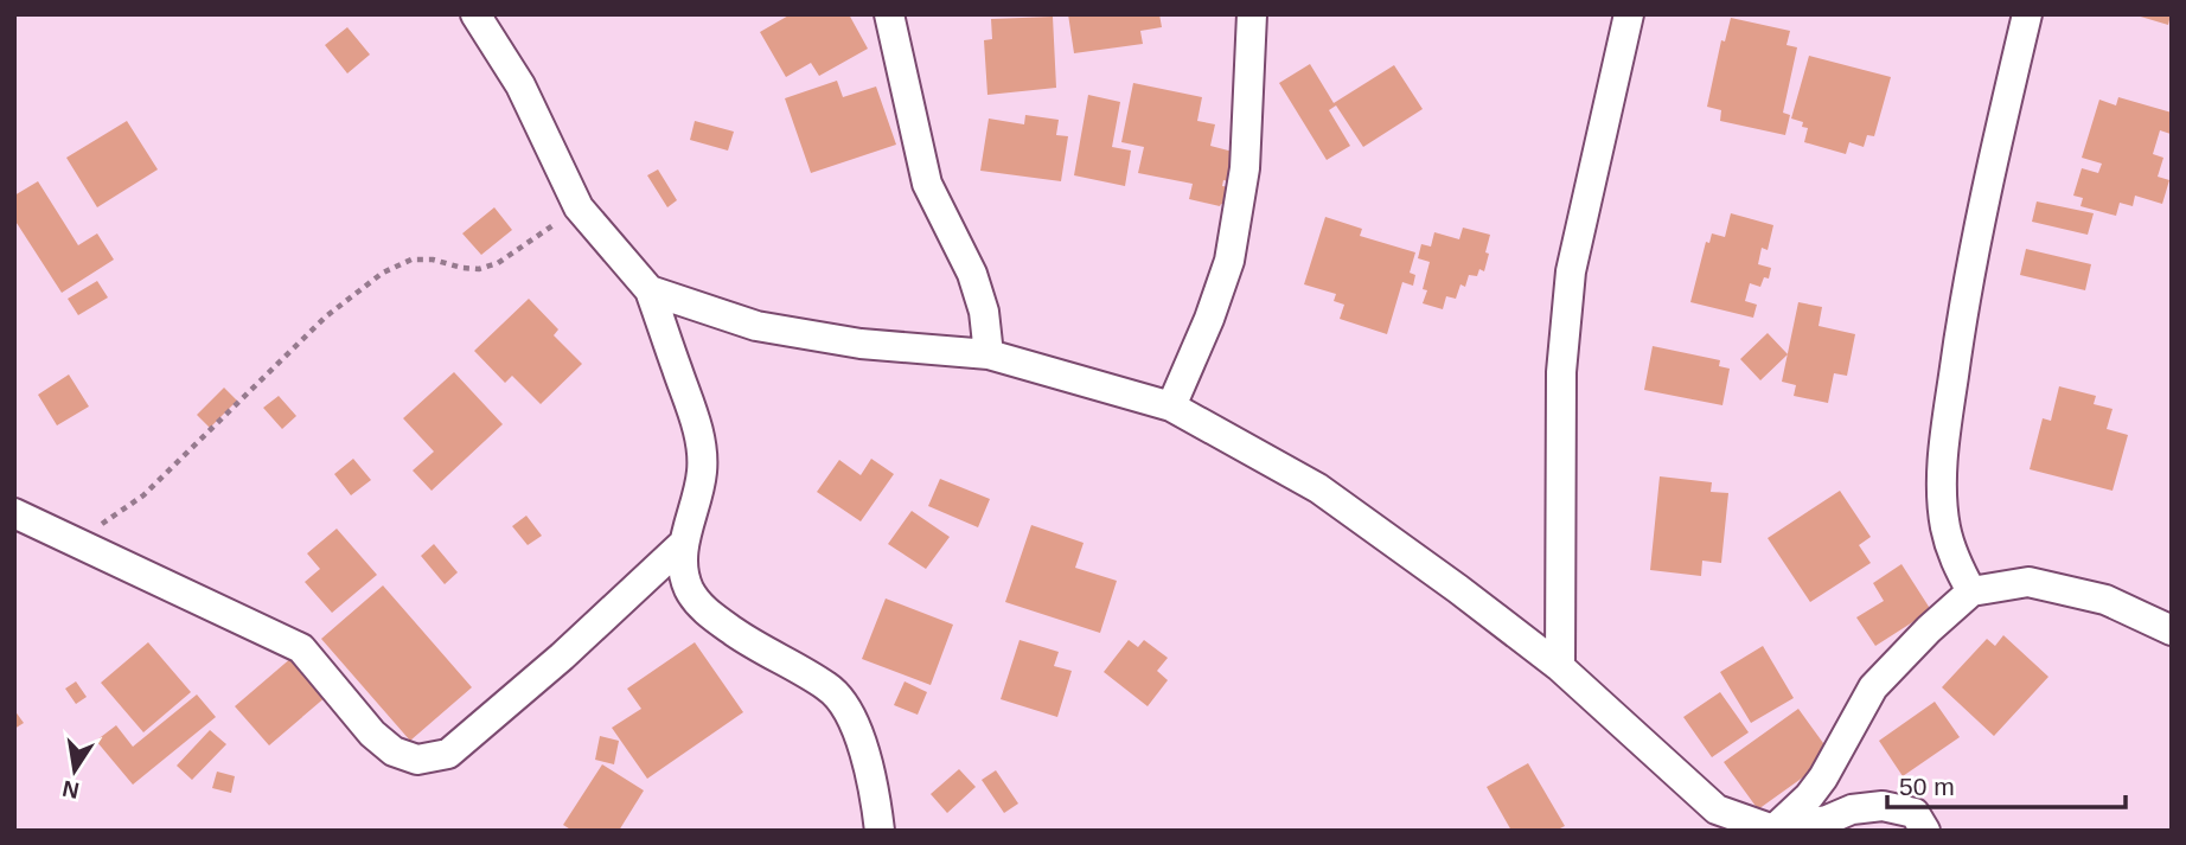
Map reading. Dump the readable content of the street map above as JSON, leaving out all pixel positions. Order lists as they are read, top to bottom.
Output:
{
  "scale_bar": "50 m",
  "north": "bottom"
}
